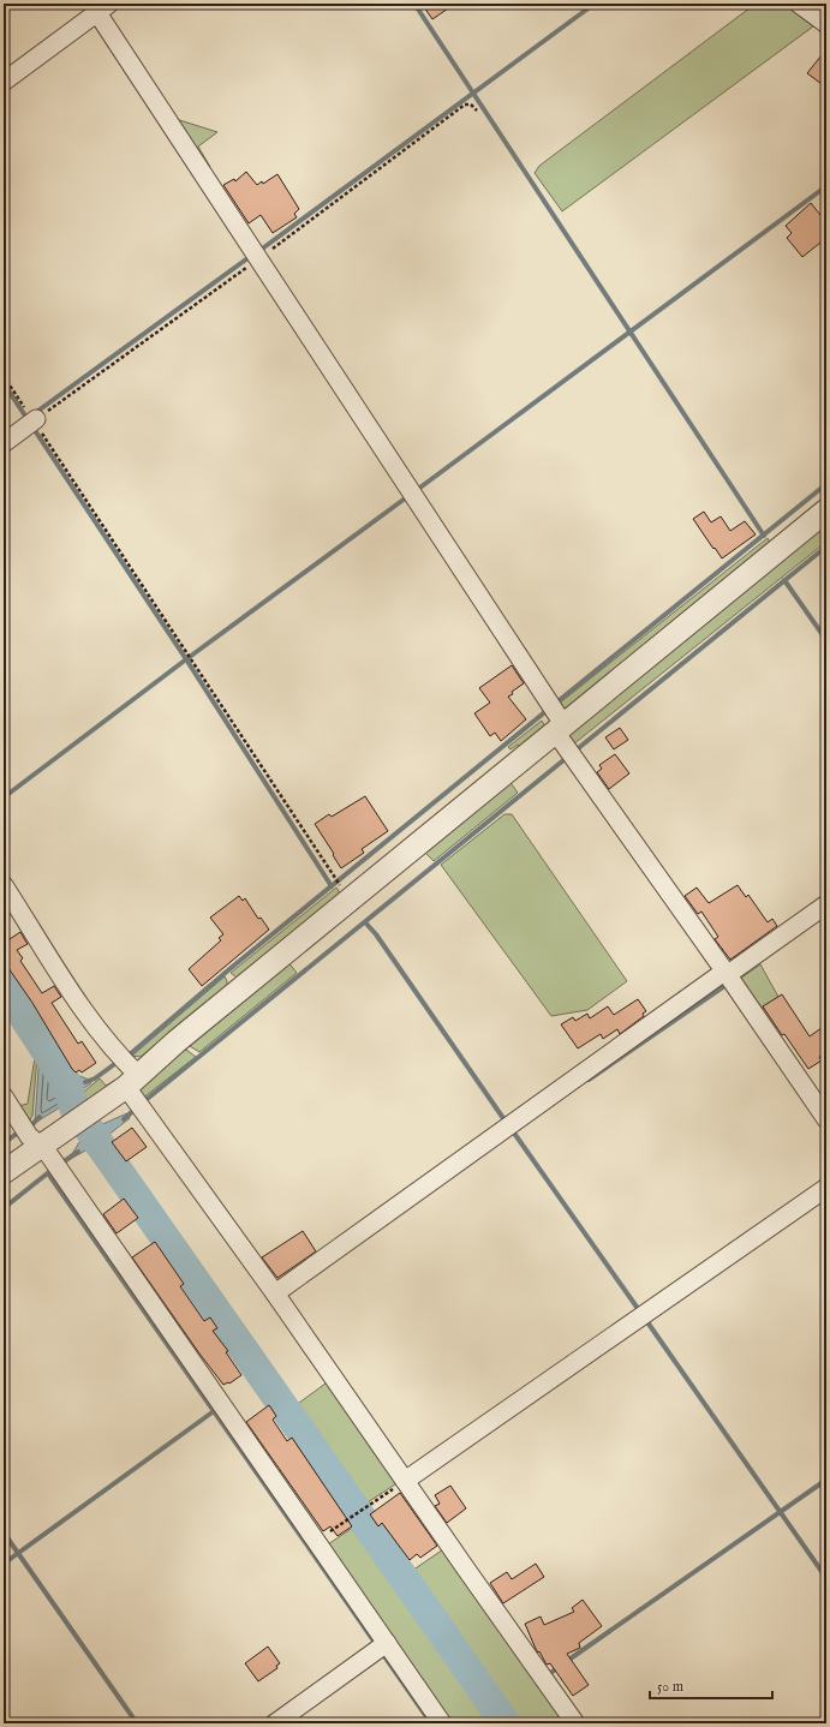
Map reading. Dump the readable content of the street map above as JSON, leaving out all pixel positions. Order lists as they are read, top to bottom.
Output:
{
  "scale_bar": "50 m"
}
